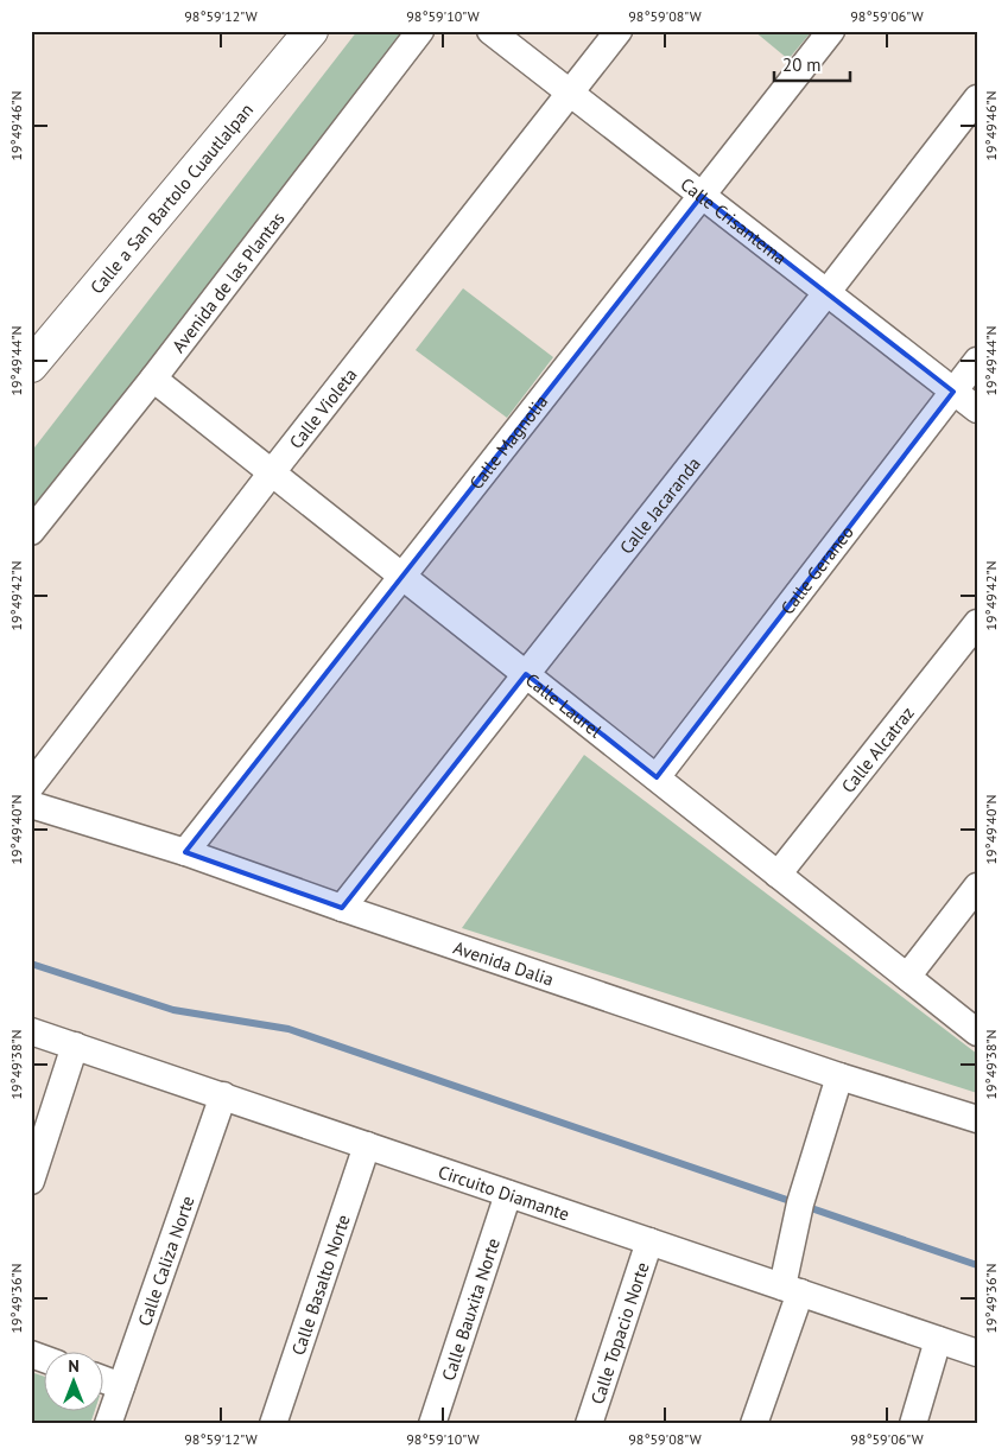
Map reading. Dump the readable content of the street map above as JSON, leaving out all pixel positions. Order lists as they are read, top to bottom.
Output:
{
  "streets": {
    "main road": ["Calle a San Bartolo Cuautlalpan"],
    "street": [
      "Calle Crisantema",
      "Avenida de las Plantas",
      "Calle Violeta",
      "Calle Magnolia",
      "Calle Jacaranda",
      "Calle Geraneo",
      "Calle Laurel",
      "Calle Alcatraz",
      "Avenida Dalia",
      "Circuito Diamante",
      "Calle Caliza Norte",
      "Calle Basalto Norte",
      "Calle Bauxita Norte",
      "Calle Topacio Norte"
    ]
  },
  "crossings": [
    ["Calle Crisantema", "Calle Violeta"],
    ["Calle Crisantema", "Calle Magnolia"],
    ["Calle Crisantema", "Calle Jacaranda"],
    ["Calle Crisantema", "Calle Geraneo"],
    ["Avenida de las Plantas", "Calle Laurel"],
    ["Calle Violeta", "Calle Laurel"],
    ["Calle Magnolia", "Calle Laurel"],
    ["Calle Magnolia", "Avenida Dalia"],
    ["Calle Jacaranda", "Calle Laurel"],
    ["Calle Jacaranda", "Avenida Dalia"],
    ["Calle Geraneo", "Calle Laurel"],
    ["Calle Laurel", "Calle Alcatraz"],
    ["Circuito Diamante", "Calle Caliza Norte"],
    ["Circuito Diamante", "Calle Basalto Norte"],
    ["Circuito Diamante", "Calle Bauxita Norte"],
    ["Circuito Diamante", "Calle Topacio Norte"]
  ],
  "scale_bar": "20 m",
  "north": "top",
  "coordinates": [
    "98°59'12\"W",
    "98°59'10\"W",
    "98°59'08\"W",
    "98°59'06\"W",
    "19°49'46\"N",
    "19°49'44\"N",
    "19°49'42\"N",
    "19°49'40\"N",
    "19°49'38\"N",
    "19°49'36\"N"
  ]
}
